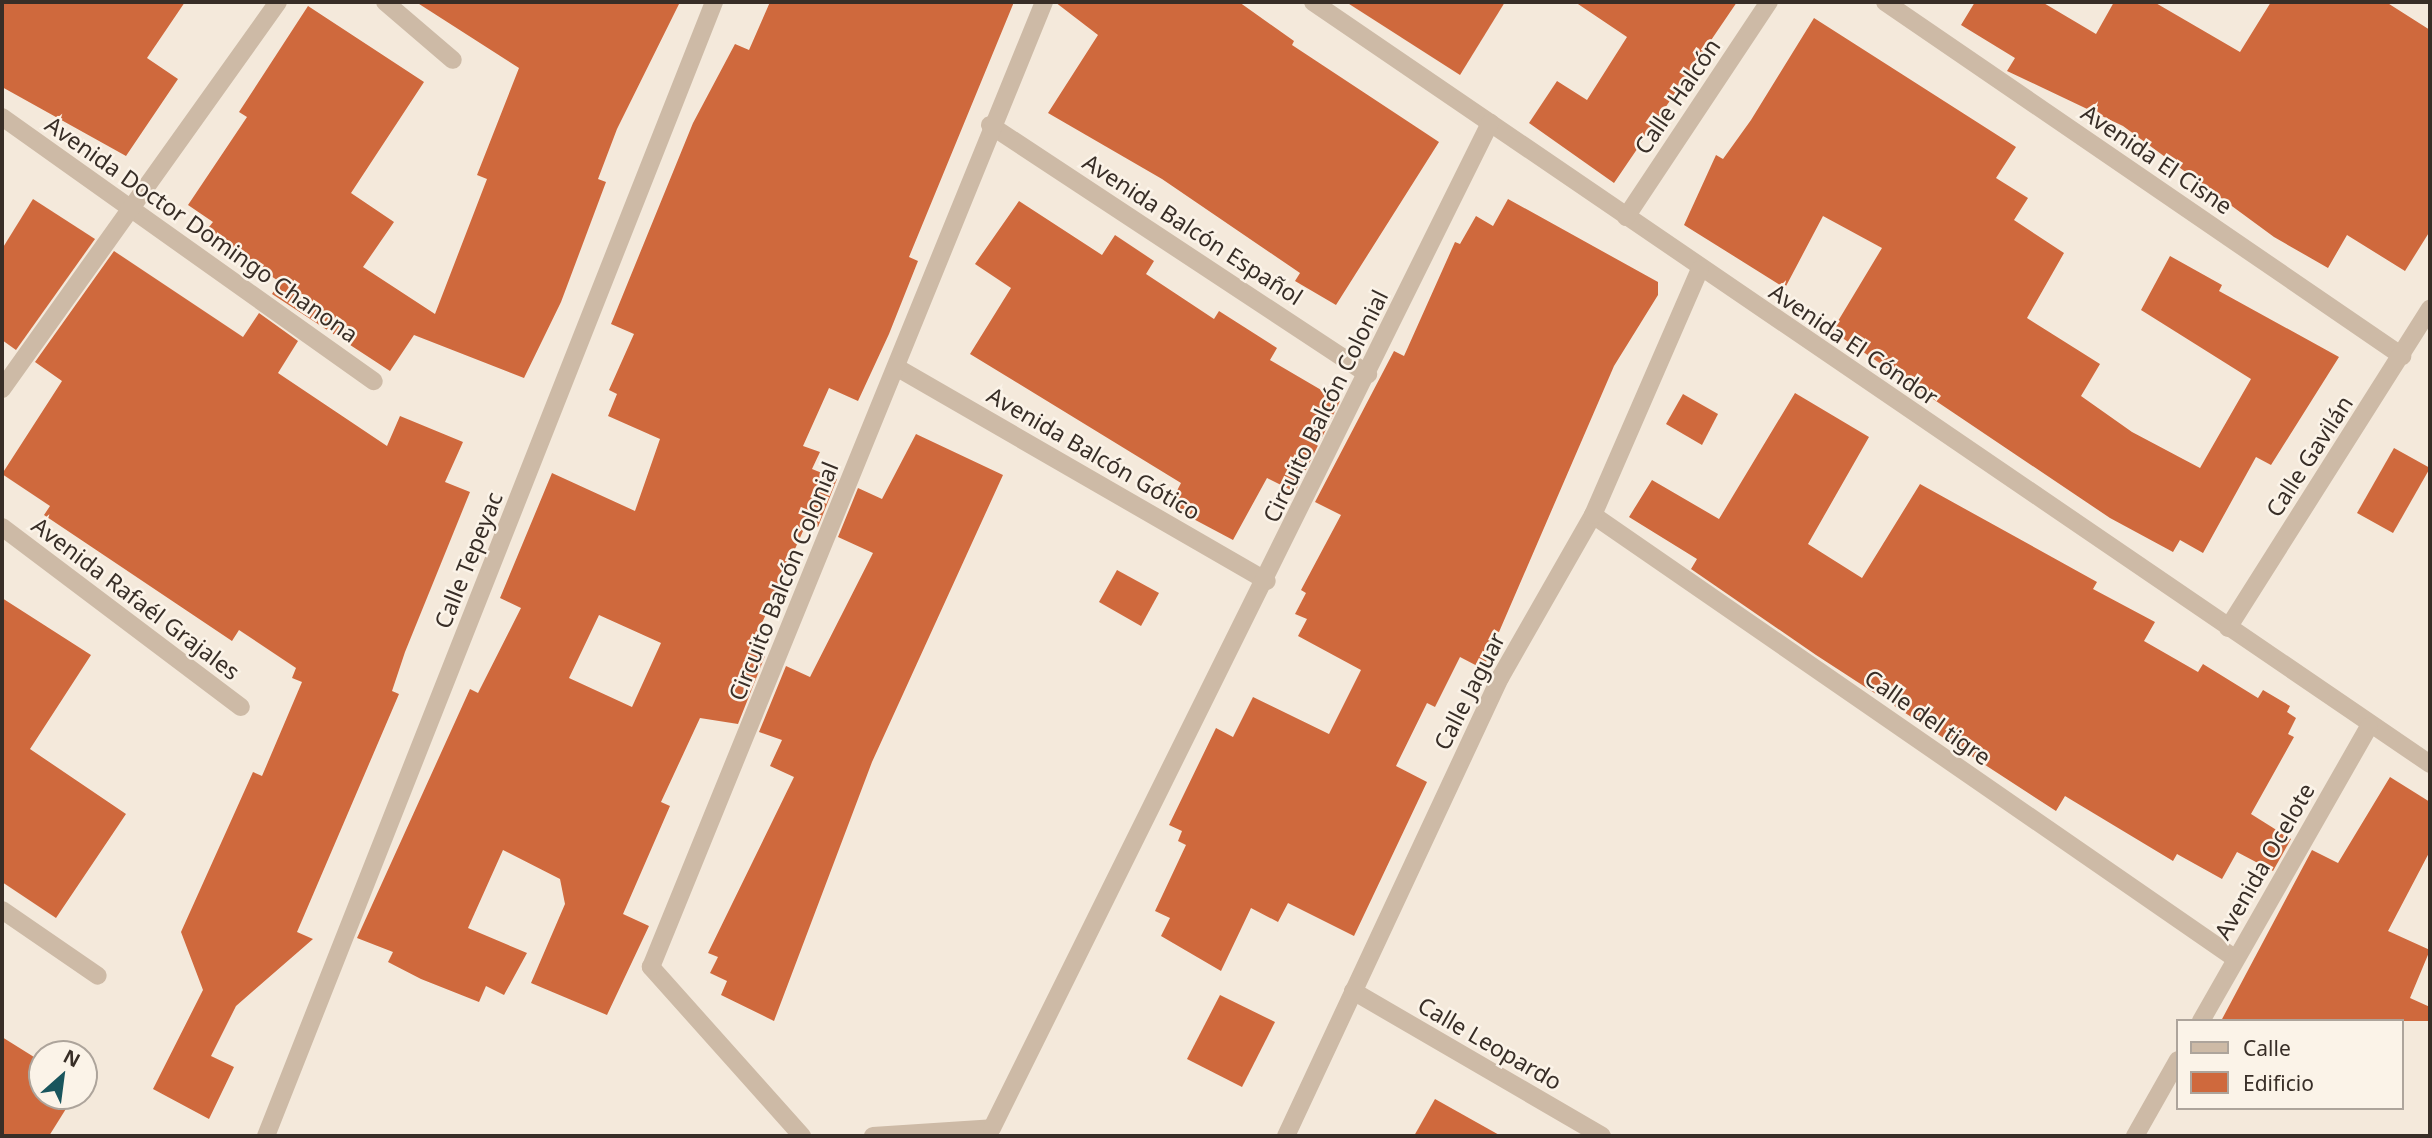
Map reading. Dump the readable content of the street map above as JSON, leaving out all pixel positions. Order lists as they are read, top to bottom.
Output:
{
  "streets": {
    "street": [
      "Calle Halcón",
      "Avenida El Cisne",
      "Avenida Doctor Domingo Chanona",
      "Avenida Balcón Español",
      "Avenida El Cóndor",
      "Circuito Balcón Colonial",
      "Avenida Balcón Gótico",
      "Calle Gavilán",
      "Calle Tepeyac",
      "Avenida Rafaél Grajales",
      "Calle Jaguar",
      "Calle del tigre",
      "Avenida Ocelote",
      "Calle Leopardo"
    ]
  },
  "crossings": [
    ["Calle Halcón", "Avenida El Cóndor"],
    ["Avenida El Cisne", "Calle Gavilán"],
    ["Avenida Balcón Español", "Circuito Balcón Colonial"],
    ["Avenida El Cóndor", "Circuito Balcón Colonial"],
    ["Avenida El Cóndor", "Calle Gavilán"],
    ["Avenida El Cóndor", "Calle Jaguar"],
    ["Avenida El Cóndor", "Avenida Ocelote"],
    ["Circuito Balcón Colonial", "Avenida Balcón Gótico"],
    ["Calle Jaguar", "Calle del tigre"],
    ["Calle Jaguar", "Calle Leopardo"],
    ["Calle del tigre", "Avenida Ocelote"]
  ],
  "legend": ["Calle", "Edificio"],
  "north": "top right"
}
